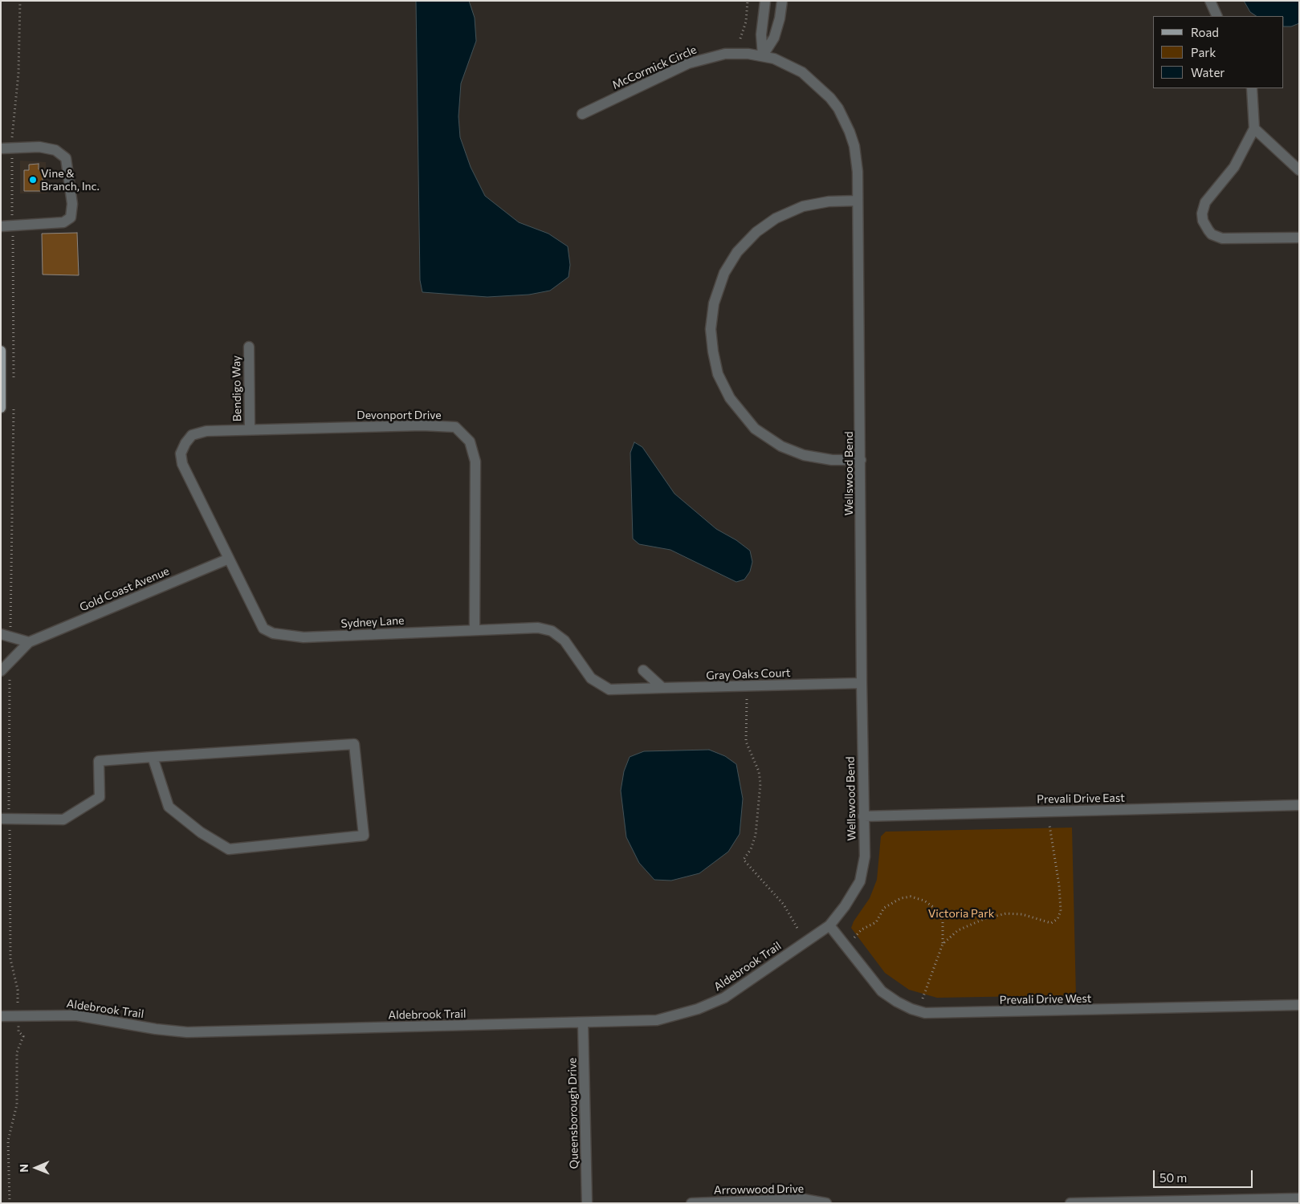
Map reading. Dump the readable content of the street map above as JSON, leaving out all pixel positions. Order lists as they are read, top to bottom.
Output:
{
  "streets": {
    "street": [
      "McCormick Circle",
      "Bendigo Way",
      "Devonport Drive",
      "Wellswood Bend",
      "Gold Coast Avenue",
      "Sydney Lane",
      "Gray Oaks Court",
      "Prevali Drive East",
      "Aldebrook Trail",
      "Prevali Drive West",
      "Queensborough Drive",
      "Arrowwood Drive"
    ]
  },
  "crossings": [
    ["McCormick Circle", "Wellswood Bend"],
    ["Bendigo Way", "Devonport Drive"],
    ["Devonport Drive", "Sydney Lane"],
    ["Wellswood Bend", "Gray Oaks Court"],
    ["Wellswood Bend", "Prevali Drive East"],
    ["Wellswood Bend", "Aldebrook Trail"],
    ["Wellswood Bend", "Prevali Drive West"],
    ["Gold Coast Avenue", "Sydney Lane"],
    ["Sydney Lane", "Gray Oaks Court"],
    ["Aldebrook Trail", "Prevali Drive West"],
    ["Aldebrook Trail", "Queensborough Drive"]
  ],
  "parks": ["Victoria Park"],
  "places": ["Vine & Branch, Inc."],
  "legend": ["Road", "Park", "Water"],
  "scale_bar": "50 m",
  "north": "left"
}
